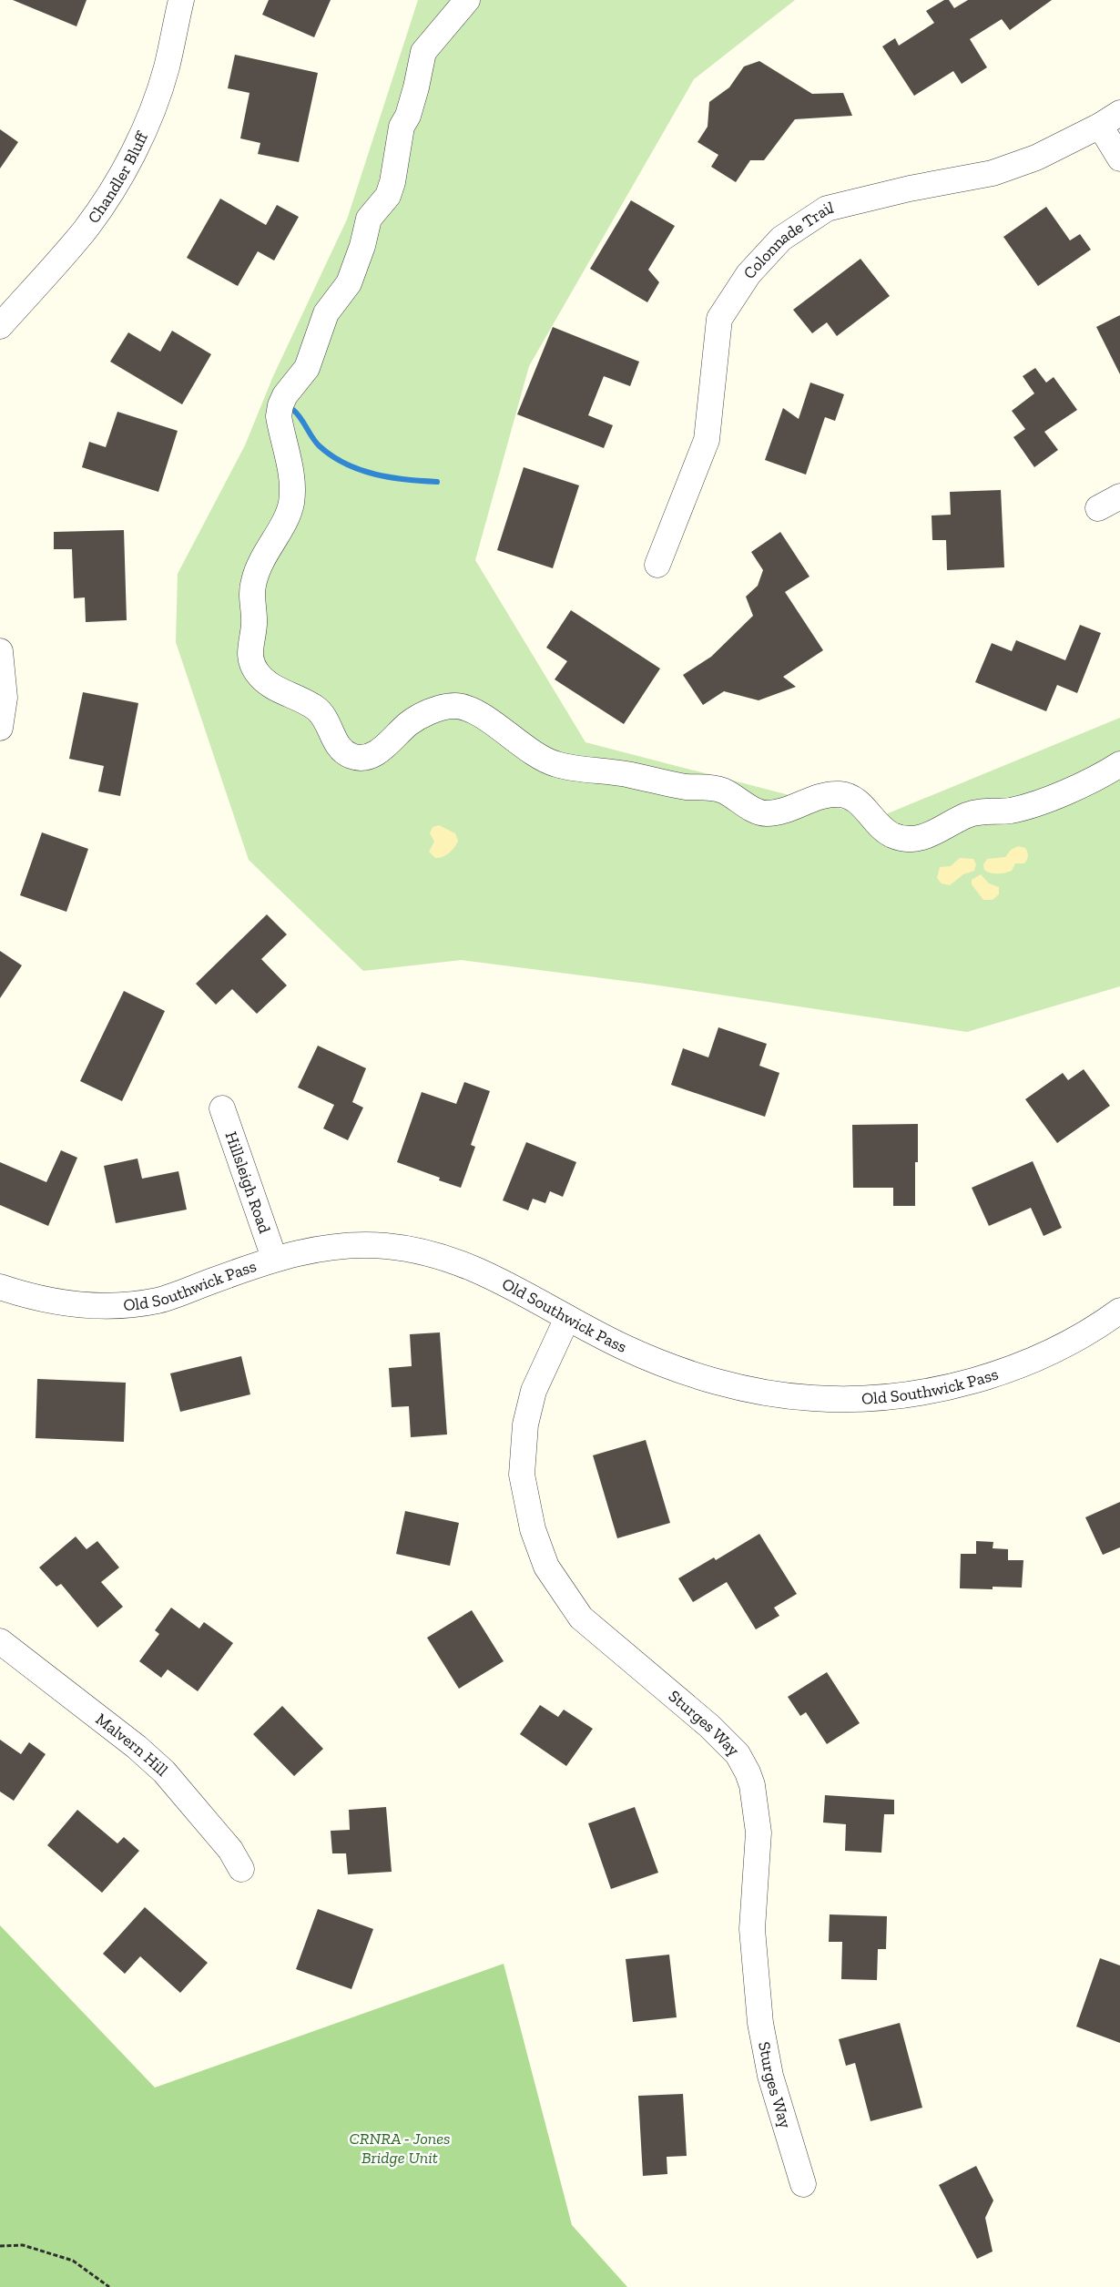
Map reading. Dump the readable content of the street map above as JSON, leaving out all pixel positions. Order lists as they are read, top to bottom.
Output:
{
  "streets": {
    "street": [
      "Chandler Bluff",
      "Colonnade Trail",
      "Hillsleigh Road",
      "Old Southwick Pass",
      "Sturges Way",
      "Malvern Hill"
    ]
  },
  "crossings": [
    ["Hillsleigh Road", "Old Southwick Pass"],
    ["Old Southwick Pass", "Sturges Way"]
  ],
  "parks": ["CRNRA - Jones Bridge Unit"]
}
